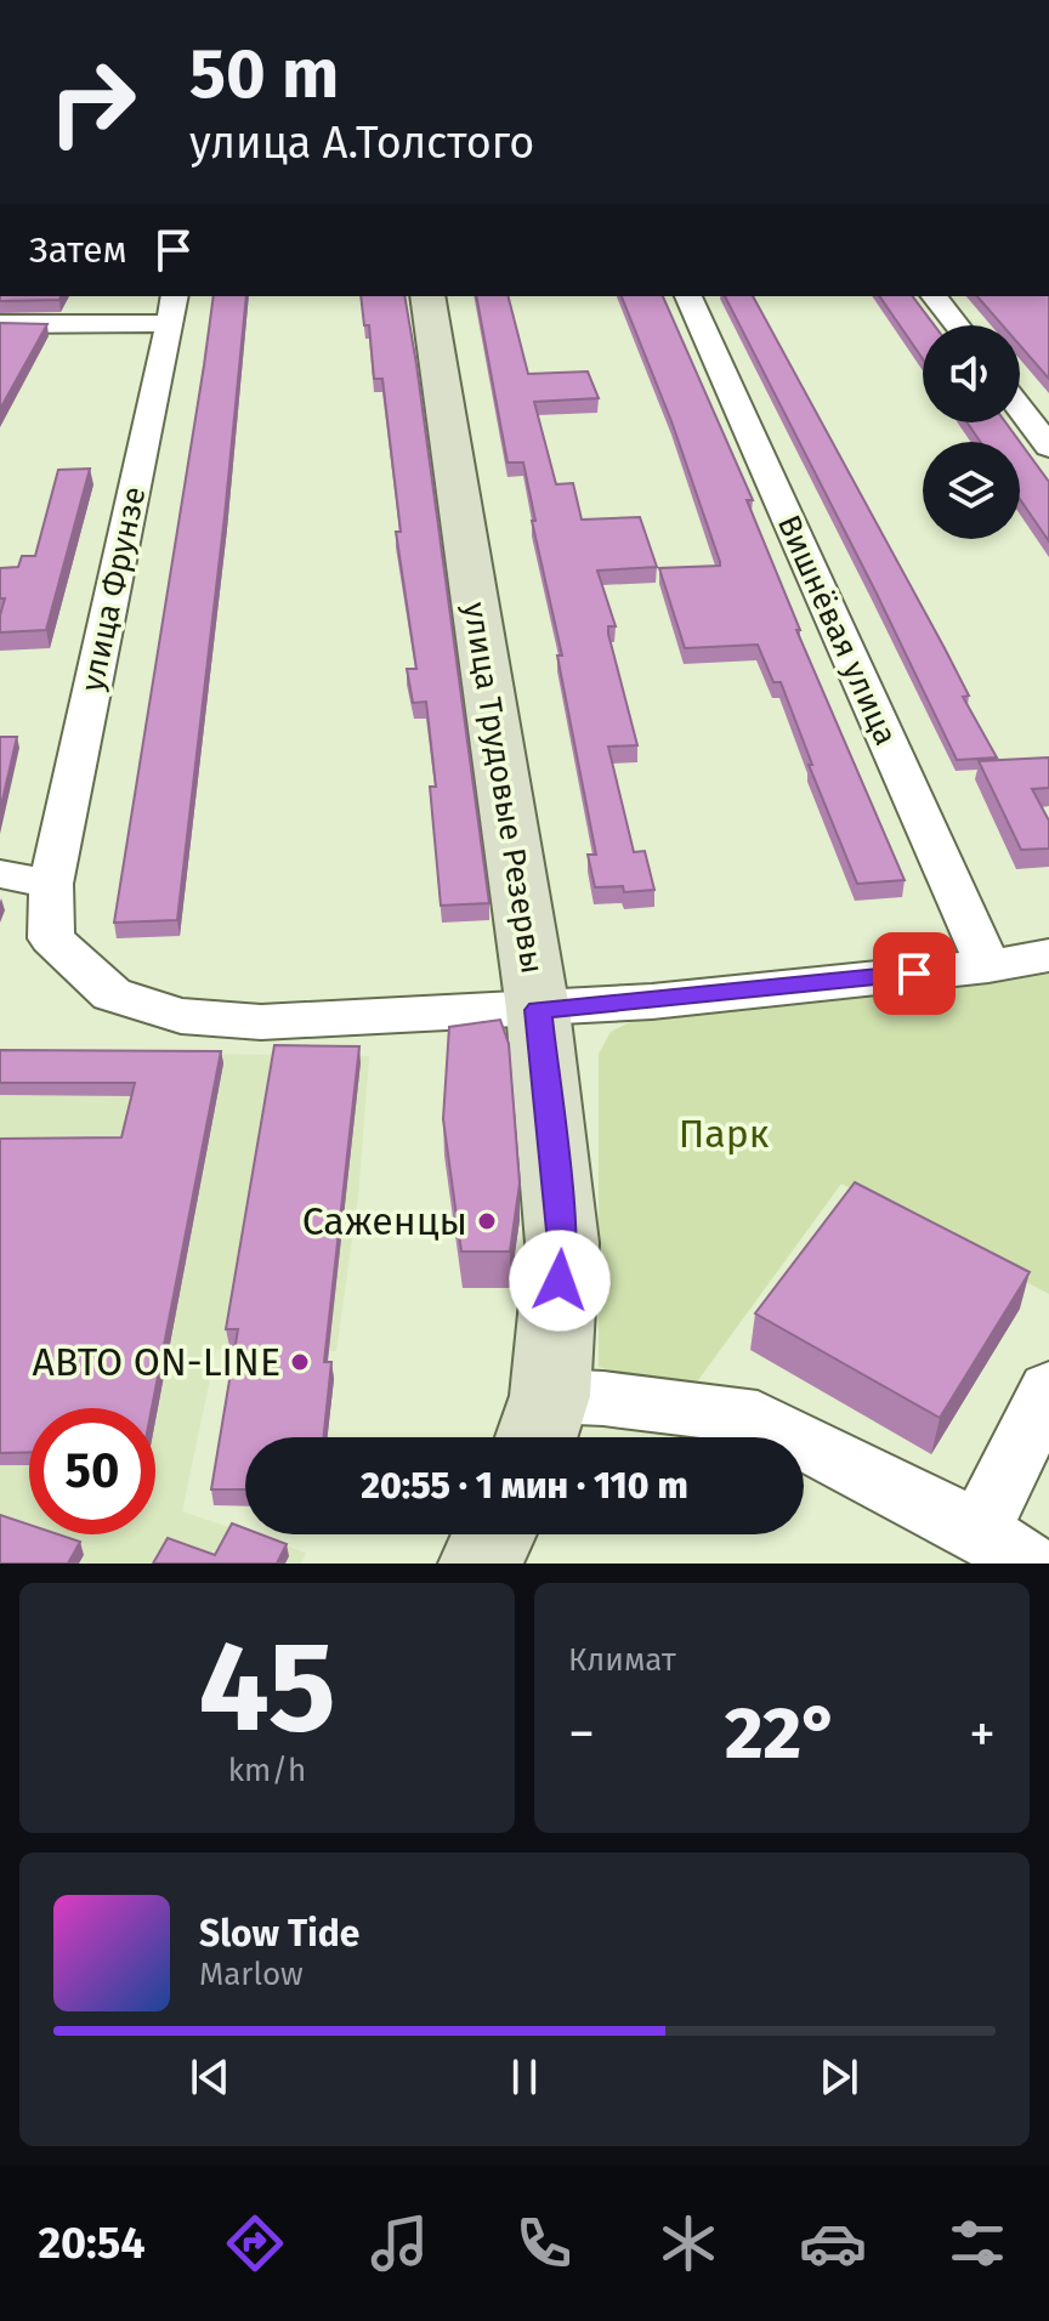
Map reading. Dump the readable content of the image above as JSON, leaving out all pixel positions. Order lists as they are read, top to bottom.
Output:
{
  "streets": {
    "main road": ["улица Трудовые Резервы"],
    "street": ["улица Фрунзе", "Вишнёвая улица"]
  },
  "crossings": [
    ["улица Фрунзе", "Вишнёвая улица"],
    ["улица Фрунзе", "улица Трудовые Резервы"]
  ],
  "parks": ["Парк"],
  "places": ["Саженцы", "АВТО ON-LINE"],
  "page": {
    "turn": ["50 m", "улица А.Толстого"],
    "then": "Затем",
    "limit": "50",
    "trip": "20:55 · 1 мин · 110 m",
    "tile": [
      ["45", "km/h"],
      "Климат"
    ],
    "heat": ["−", "22°", "+"],
    "song": ["Slow Tide", "Marlow"],
    "tabs": "20:54"
  }
}
